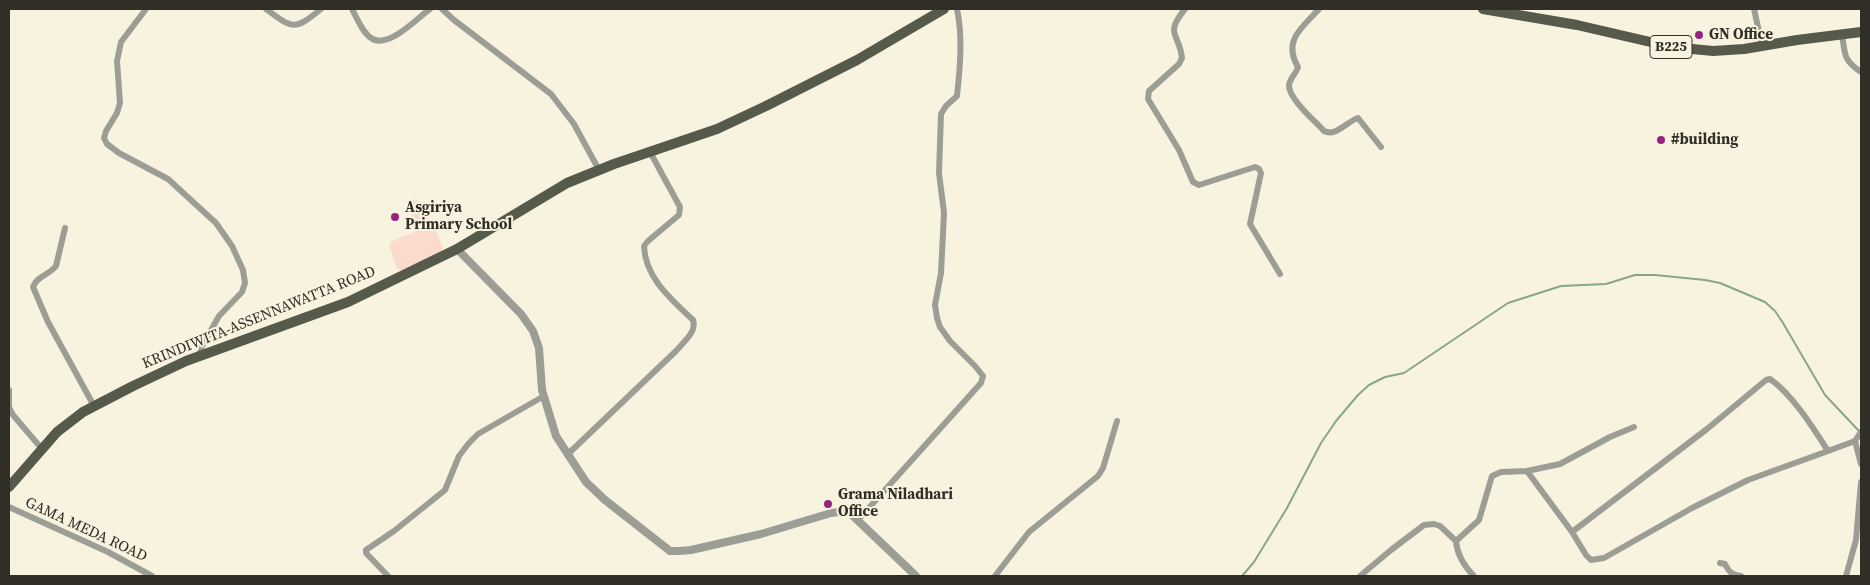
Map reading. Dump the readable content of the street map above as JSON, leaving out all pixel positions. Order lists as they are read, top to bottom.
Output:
{
  "streets": {
    "main road": ["B225", "KRINDIWITA-ASSENNAWATTA ROAD"],
    "street": ["GAMA MEDA ROAD"]
  },
  "places": [
    "GN Office",
    "#building",
    "Asgiriya Primary School",
    "Grama Niladhari Office"
  ]
}
